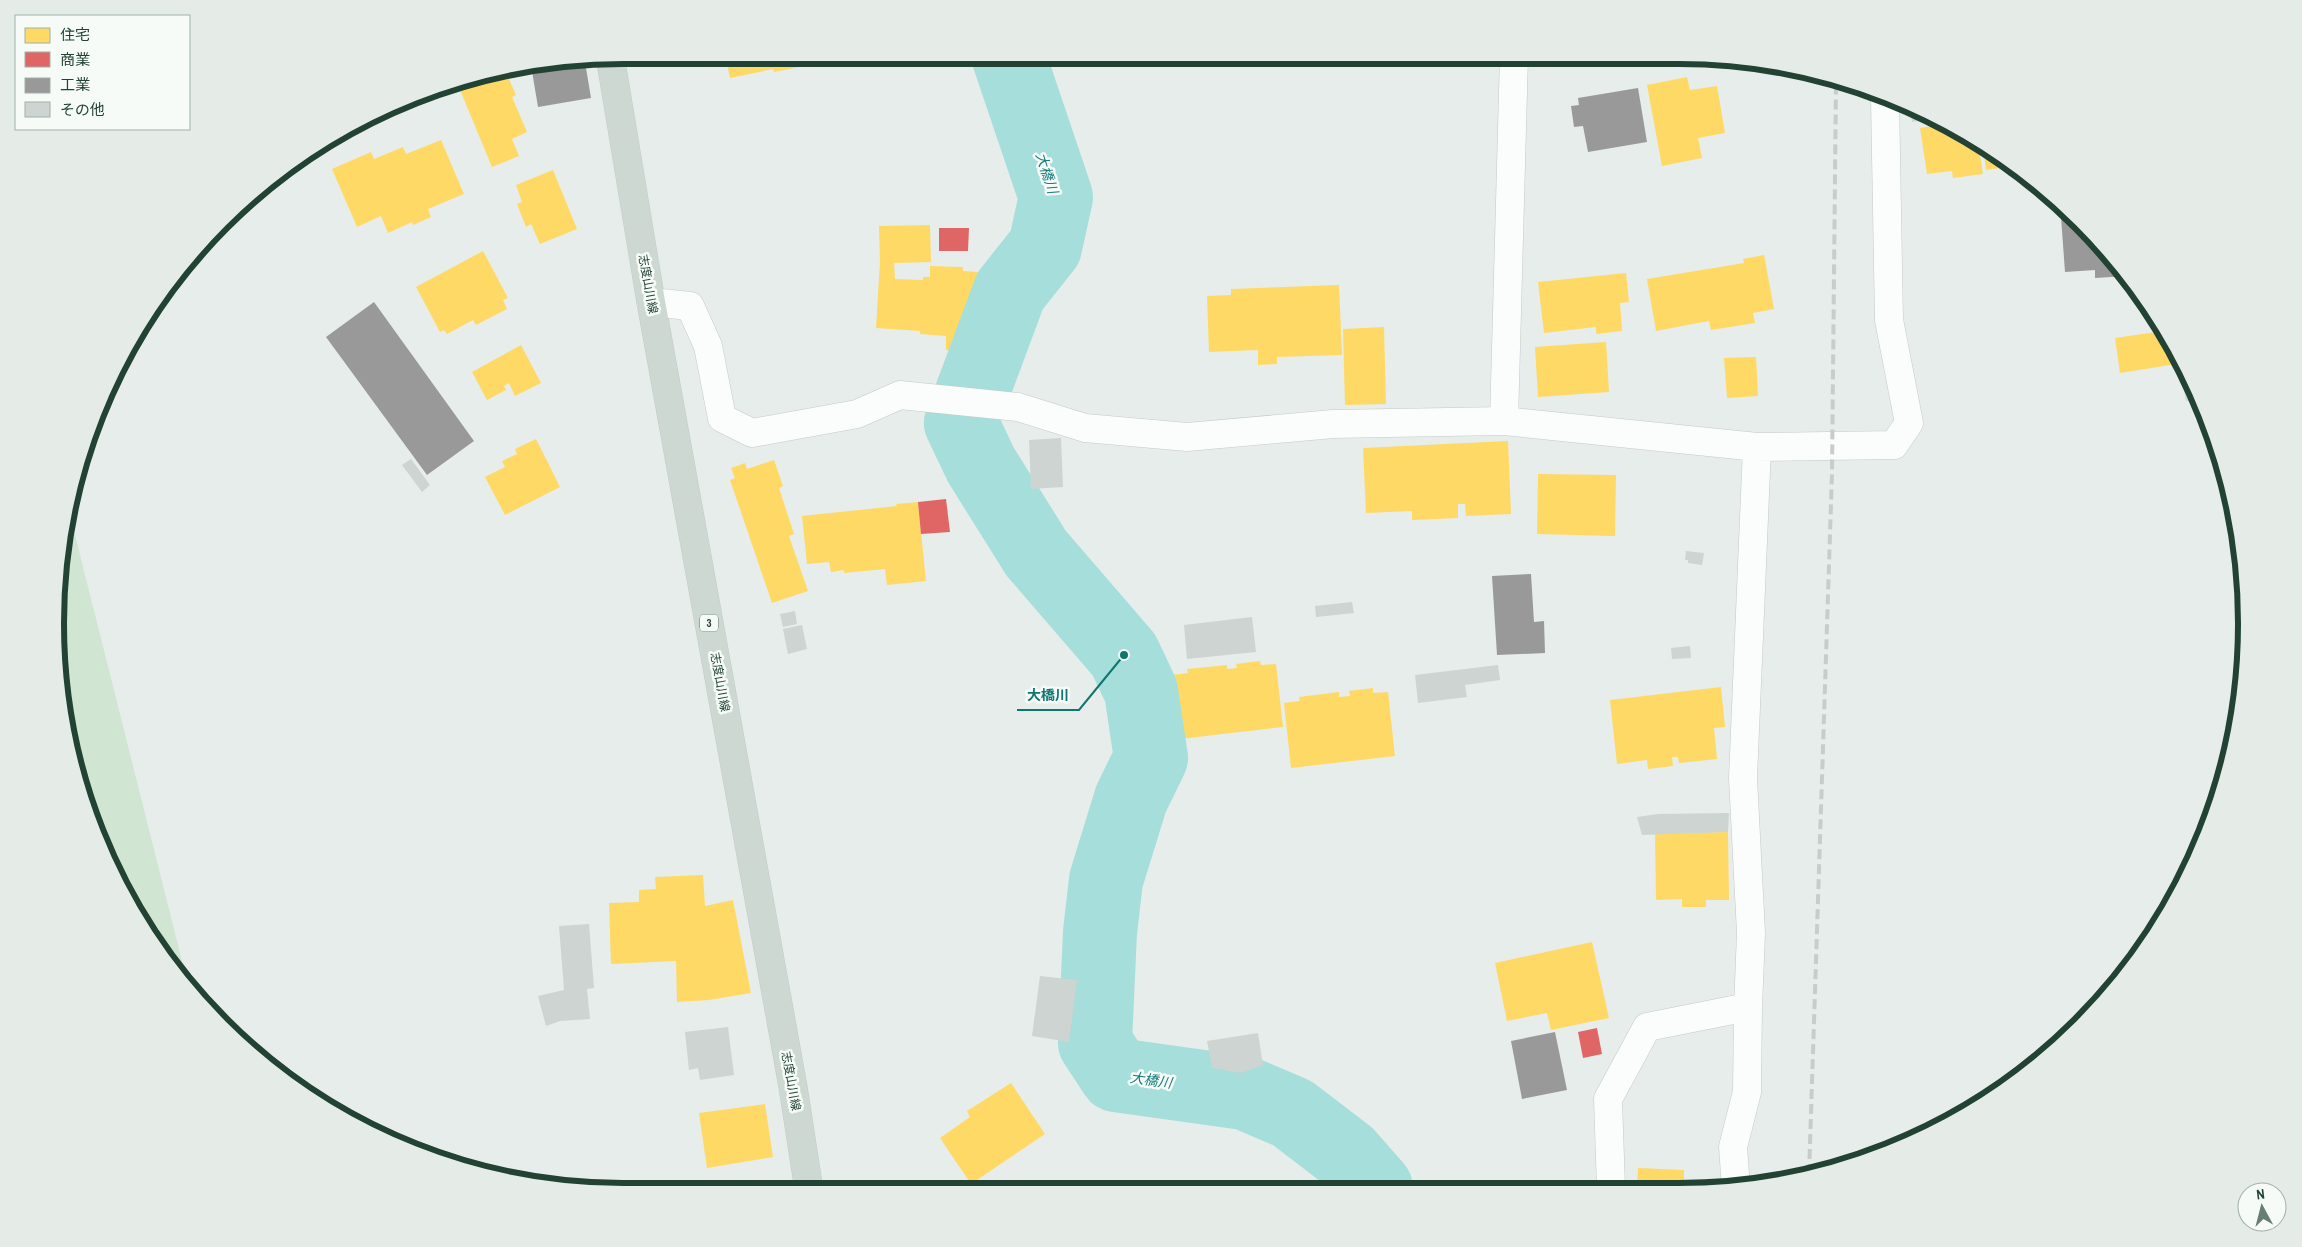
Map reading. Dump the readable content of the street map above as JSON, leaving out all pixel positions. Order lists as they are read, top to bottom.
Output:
{
  "streets": {
    "main road": ["志度山川線", "3"]
  },
  "water": ["大橋川"],
  "places": ["大橋川"],
  "legend": [
    "住宅",
    "商業",
    "工業",
    "その他"
  ],
  "north": "top"
}
